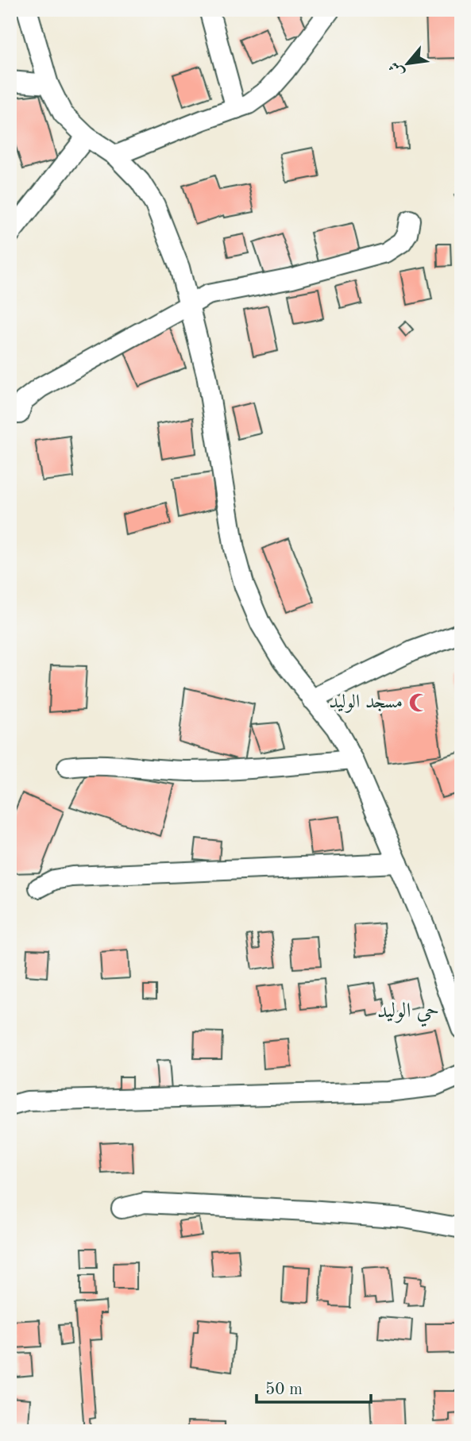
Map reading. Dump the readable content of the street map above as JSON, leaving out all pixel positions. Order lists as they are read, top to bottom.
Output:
{
  "districts": ["حي الوليد"],
  "places": {
    "mosque": ["مسجد الوليد"]
  },
  "scale_bar": "50 m",
  "north": "bottom left"
}
